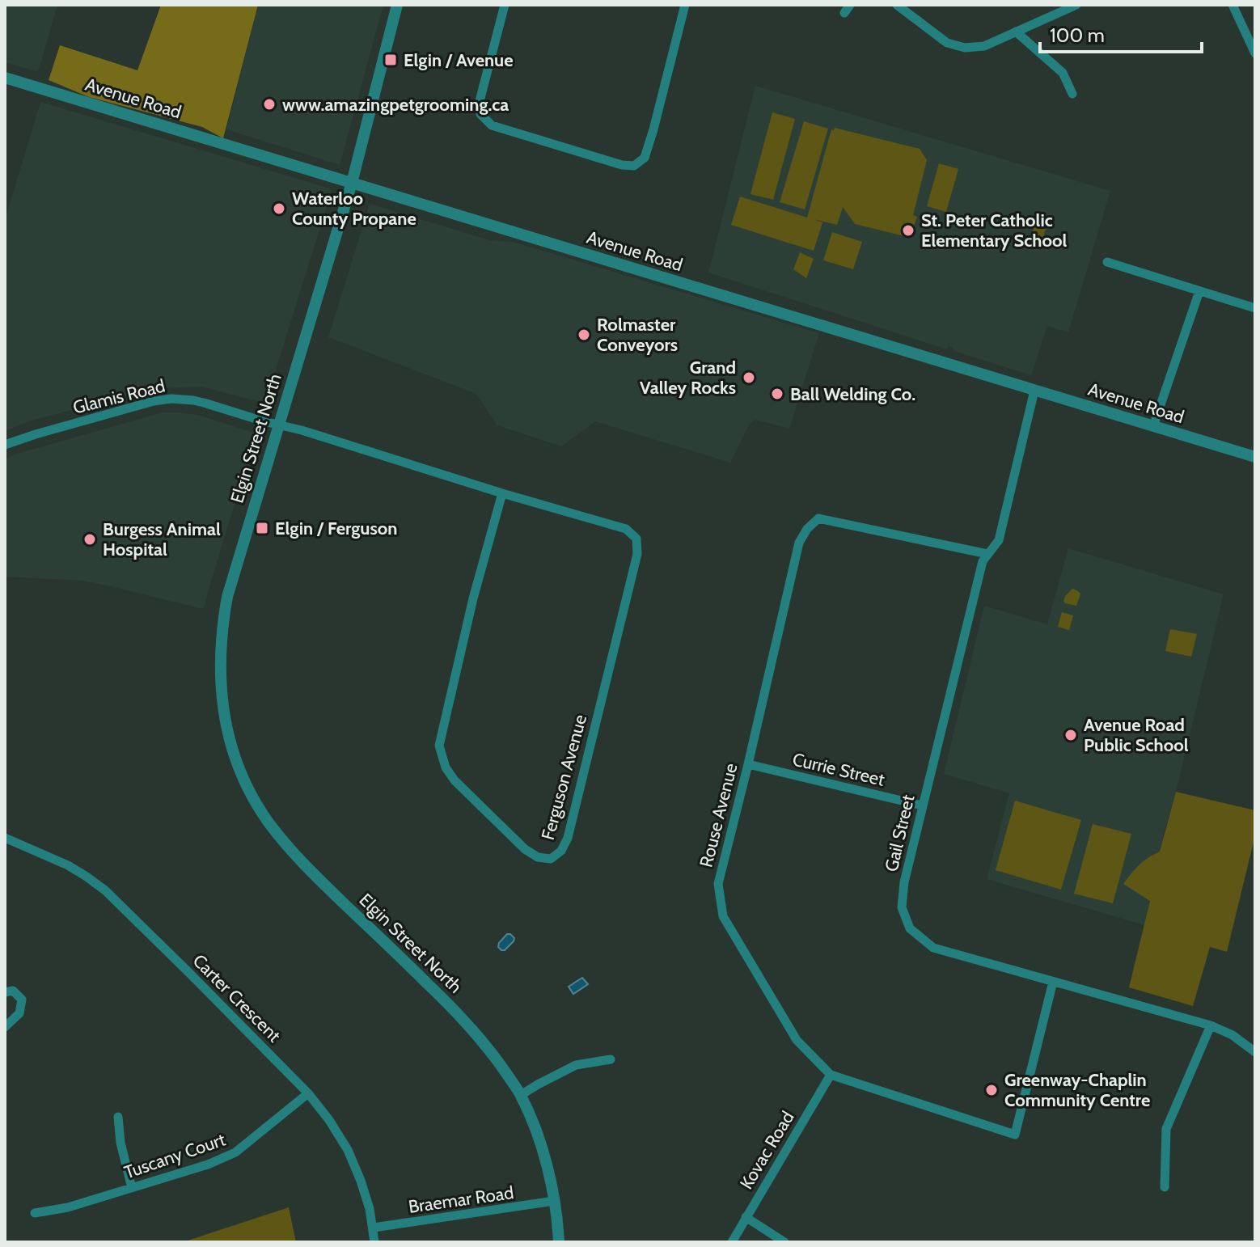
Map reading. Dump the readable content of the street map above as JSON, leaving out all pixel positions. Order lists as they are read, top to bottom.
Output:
{
  "streets": {
    "street": [
      "Avenue Road",
      "Glamis Road",
      "Elgin Street North",
      "Currie Street",
      "Ferguson Avenue",
      "Rouse Avenue",
      "Gail Street",
      "Carter Crescent",
      "Kovac Road",
      "Tuscany Court",
      "Braemar Road"
    ]
  },
  "crossings": [
    ["Avenue Road", "Elgin Street North"],
    ["Avenue Road", "Gail Street"],
    ["Glamis Road", "Elgin Street North"],
    ["Glamis Road", "Ferguson Avenue"],
    ["Elgin Street North", "Ferguson Avenue"],
    ["Elgin Street North", "Braemar Road"],
    ["Currie Street", "Rouse Avenue"],
    ["Currie Street", "Gail Street"],
    ["Rouse Avenue", "Gail Street"],
    ["Rouse Avenue", "Kovac Road"],
    ["Carter Crescent", "Tuscany Court"],
    ["Carter Crescent", "Braemar Road"]
  ],
  "places": {
    "transit": ["Elgin / Avenue", "Elgin / Ferguson"],
    "other": [
      "www.amazingpetgrooming.ca",
      "Waterloo County Propane",
      "St. Peter Catholic Elementary School",
      "Rolmaster Conveyors",
      "Grand Valley Rocks",
      "Ball Welding Co.",
      "Burgess Animal Hospital",
      "Avenue Road Public School",
      "Greenway-Chaplin Community Centre"
    ]
  },
  "scale_bar": "100 m"
}
